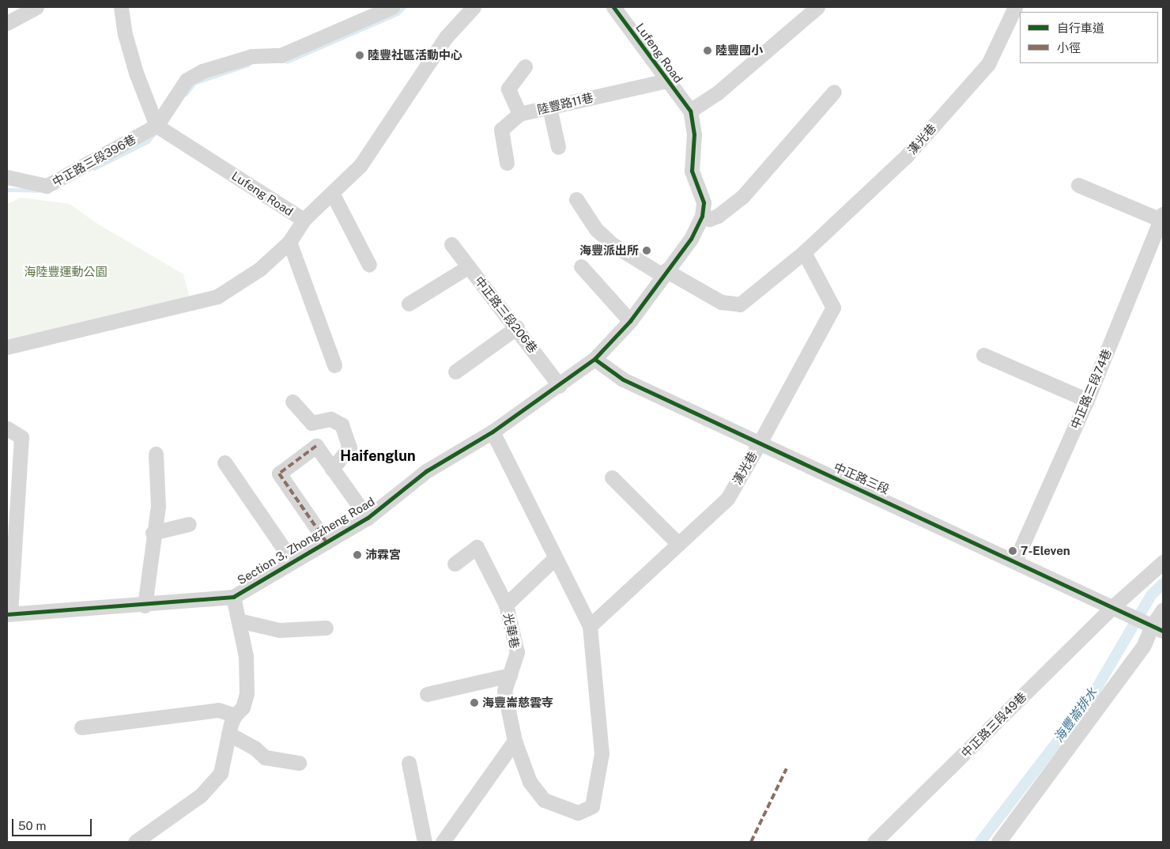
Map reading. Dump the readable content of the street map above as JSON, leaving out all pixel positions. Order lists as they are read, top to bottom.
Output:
{
  "streets": {
    "street": [
      "Lufeng Road",
      "陸豐路11巷",
      "漢光巷",
      "中正路三段396巷",
      "中正路三段206巷",
      "中正路三段74巷",
      "中正路三段",
      "Section 3, Zhongzheng Road",
      "光華巷",
      "中正路三段49巷"
    ]
  },
  "crossings": [
    ["Lufeng Road", "陸豐路11巷"],
    ["Lufeng Road", "中正路三段396巷"],
    ["漢光巷", "中正路三段"],
    ["漢光巷", "Section 3, Zhongzheng Road"],
    ["漢光巷", "光華巷"],
    ["中正路三段206巷", "Section 3, Zhongzheng Road"],
    ["中正路三段74巷", "中正路三段"],
    ["中正路三段", "Section 3, Zhongzheng Road"],
    ["中正路三段", "中正路三段49巷"]
  ],
  "districts": ["Haifenglun"],
  "water": ["海豐崙排水"],
  "parks": ["海陸豐運動公園"],
  "places": [
    "陸豐國小",
    "陸豐社區活動中心",
    "海豐派出所",
    "7-Eleven",
    "沛霖宮",
    "海豐崙慈雲寺"
  ],
  "legend": ["自行車道", "小徑"],
  "scale_bar": "50 m"
}
